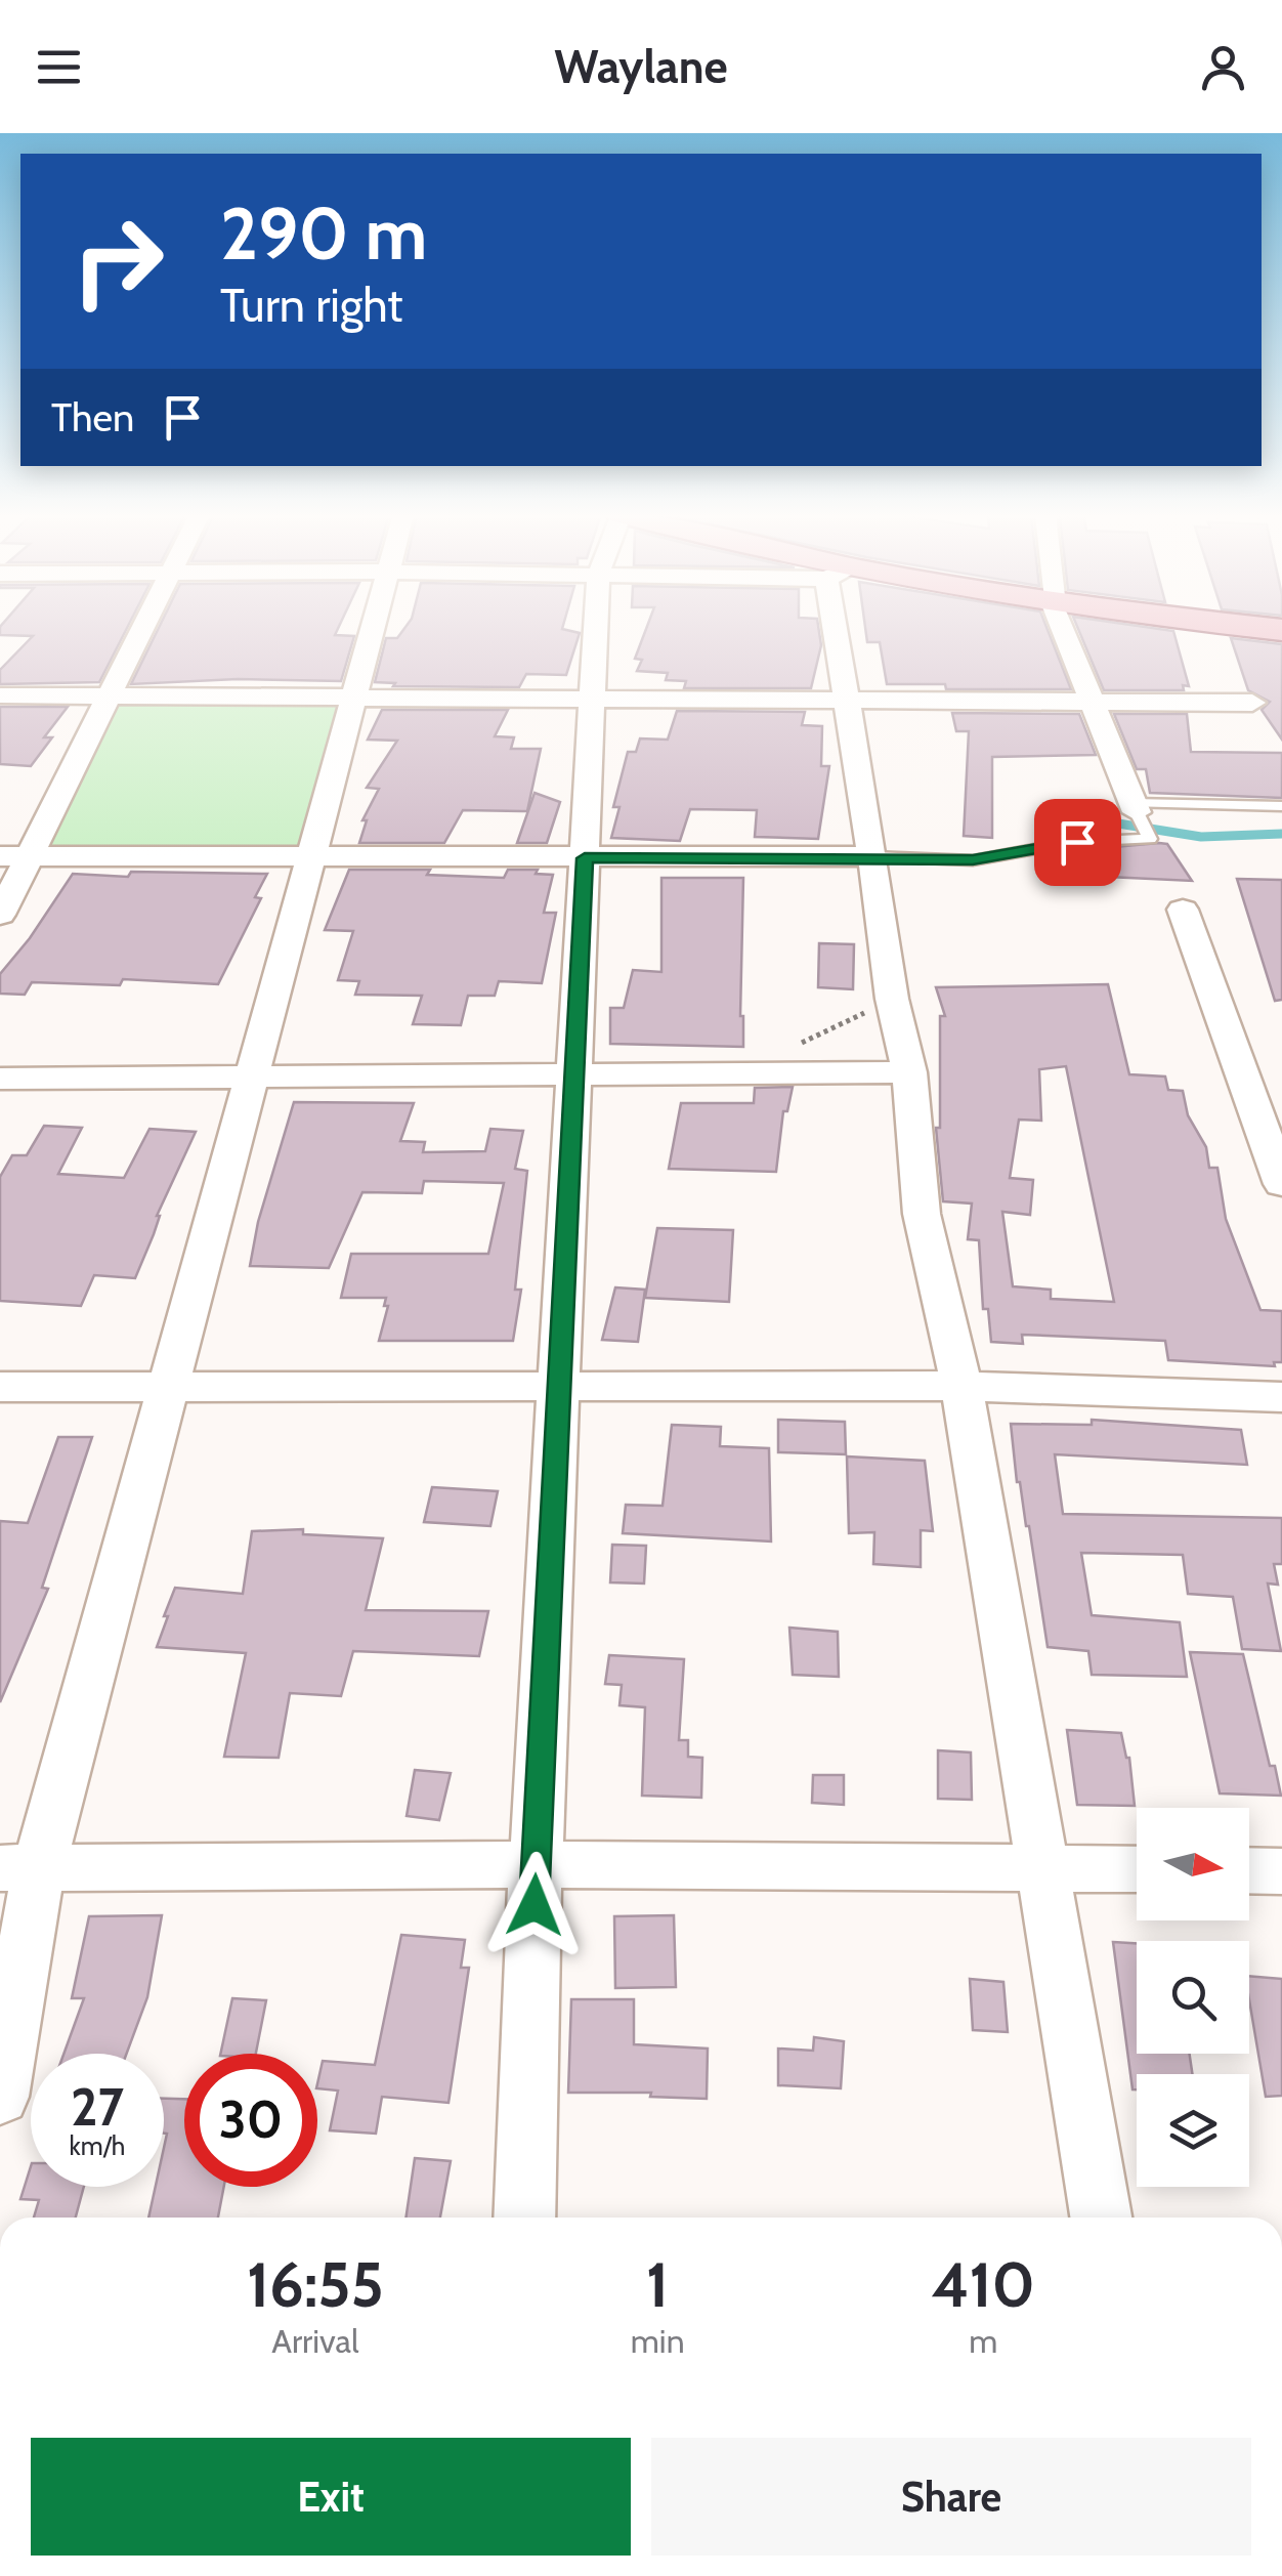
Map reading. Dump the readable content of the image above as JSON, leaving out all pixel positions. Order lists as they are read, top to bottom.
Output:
{
  "north": "right",
  "page": {
    "header": "Waylane",
    "turn": ["290 m", "Turn right"],
    "then": "Then",
    "speed": "27 km/h",
    "limit": "30",
    "eta": [
      "16:55",
      "Arrival",
      "1",
      "min",
      "410",
      "m"
    ],
    "buttons": ["Exit", "Share"]
  }
}
